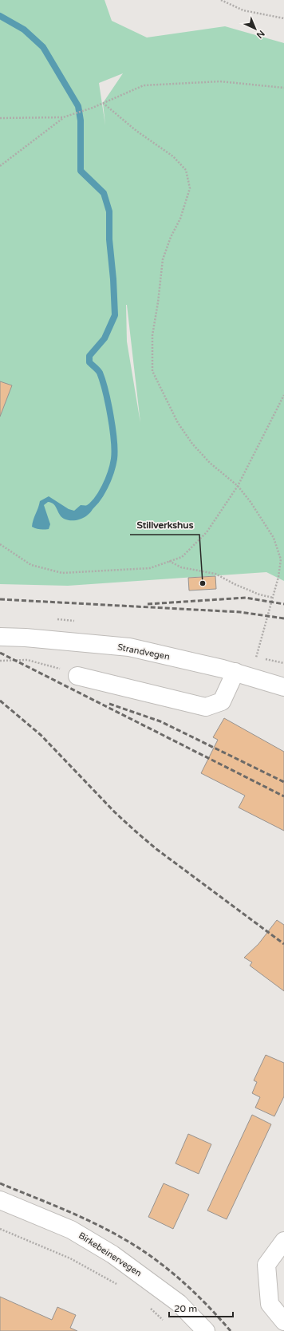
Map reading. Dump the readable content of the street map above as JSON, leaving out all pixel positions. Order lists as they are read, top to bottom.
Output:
{
  "streets": {
    "main road": ["Strandvegen", "Birkebeinervegen"]
  },
  "places": ["Stillverkshus"],
  "scale_bar": "20 m",
  "north": "bottom right"
}
